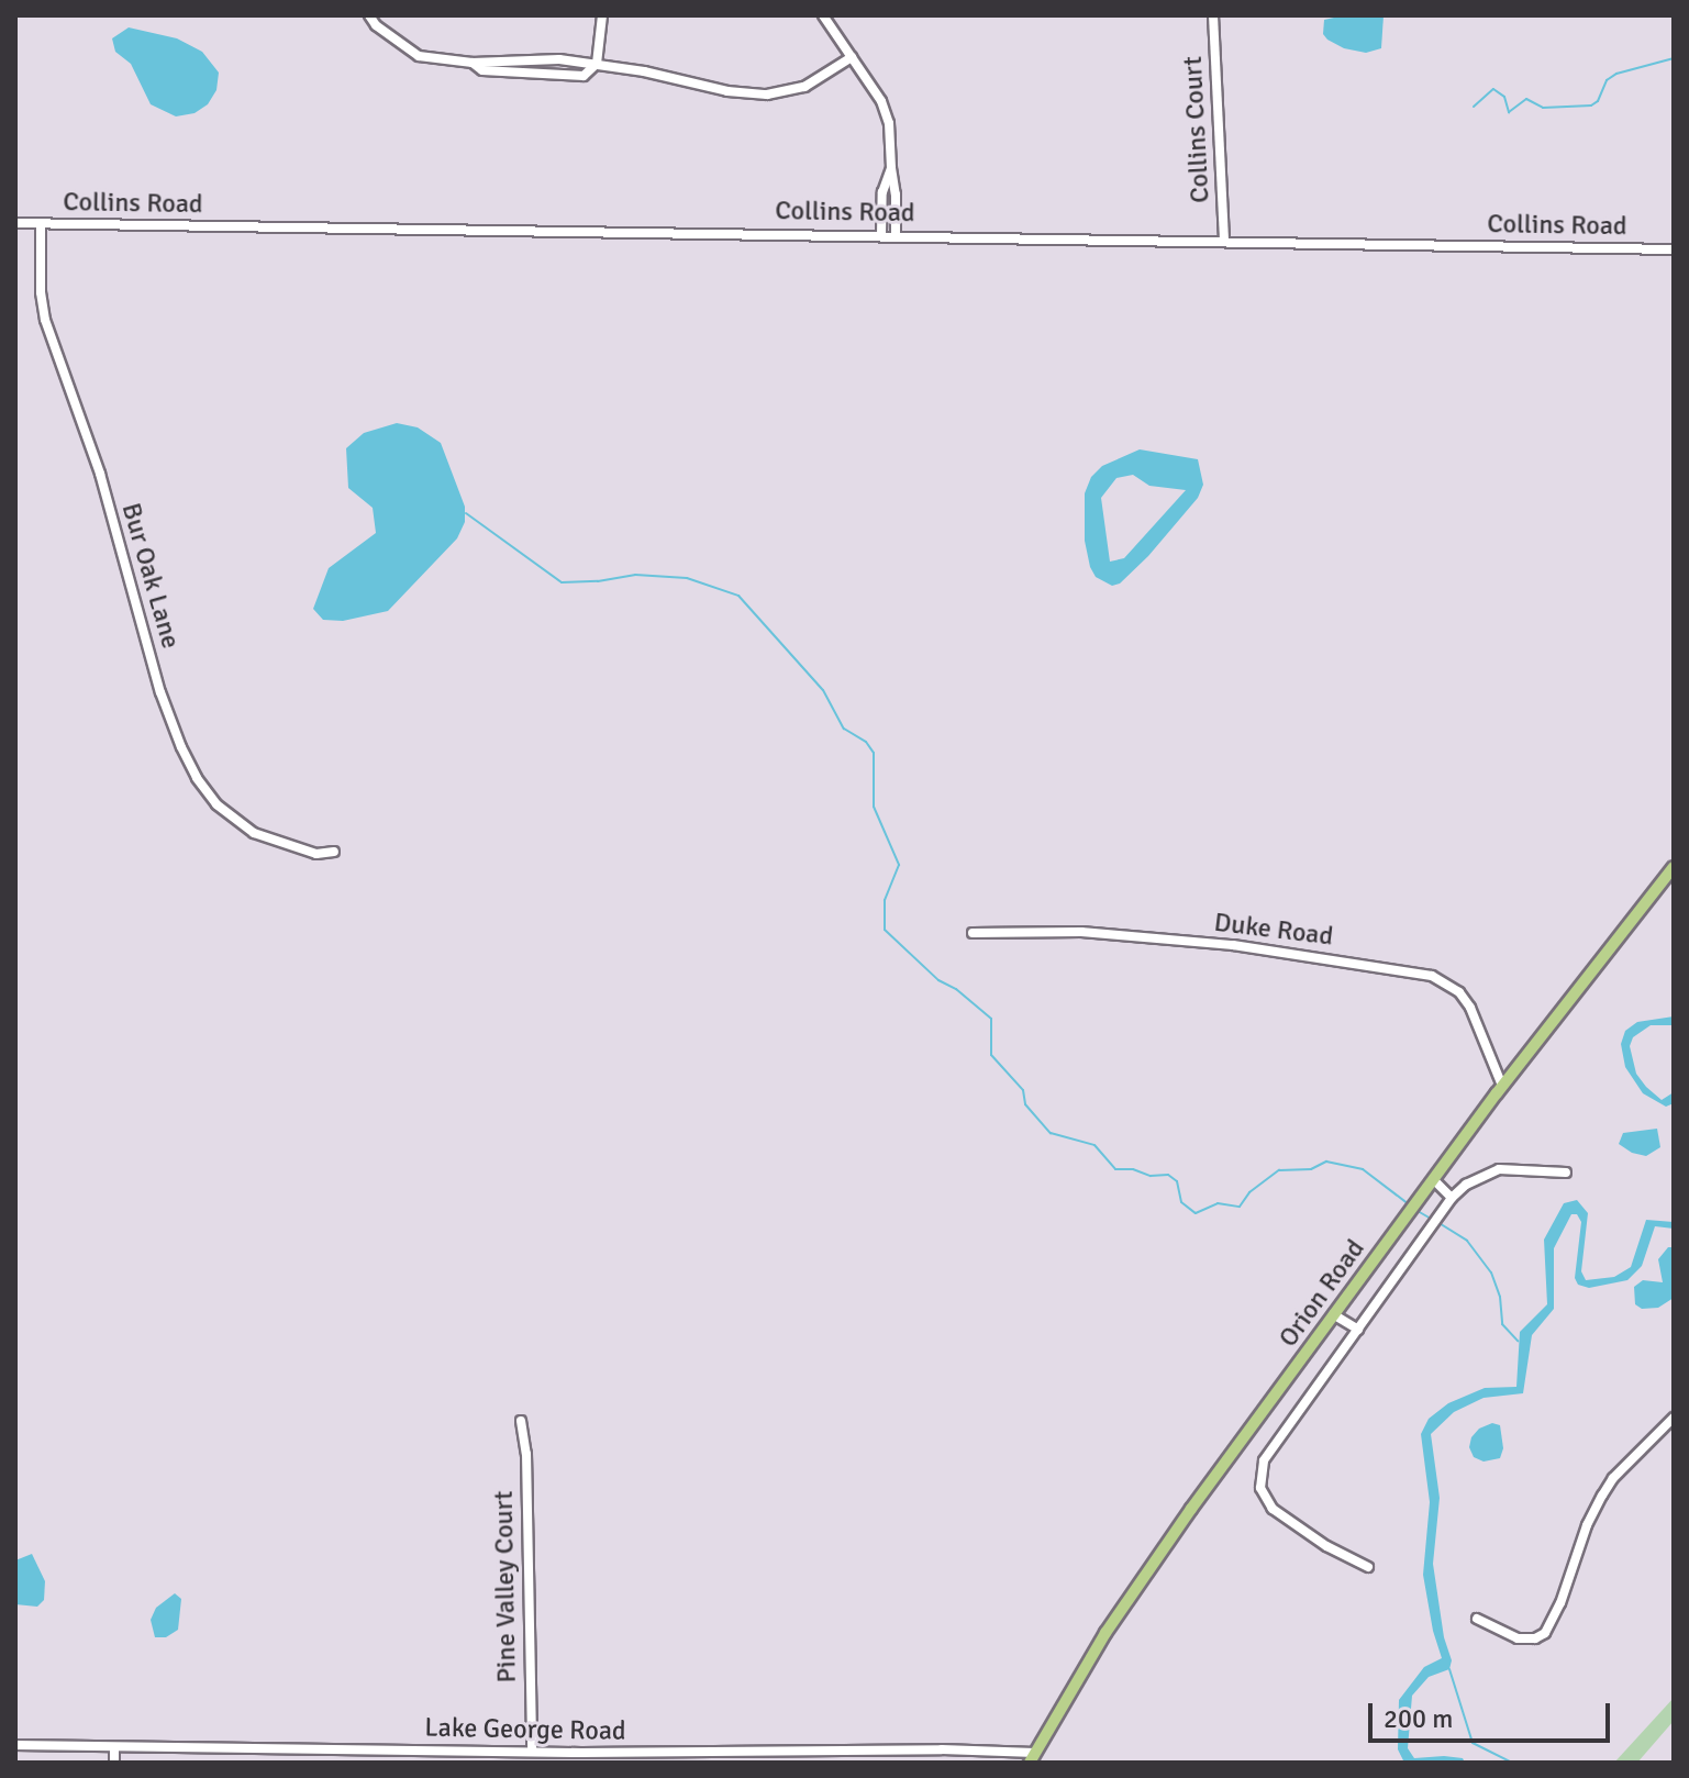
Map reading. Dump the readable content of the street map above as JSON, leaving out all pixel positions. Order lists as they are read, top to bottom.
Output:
{
  "streets": {
    "main road": ["Orion Road"],
    "street": [
      "Collins Court",
      "Collins Road",
      "Bur Oak Lane",
      "Duke Road",
      "Pine Valley Court",
      "Lake George Road"
    ]
  },
  "crossings": [
    ["Collins Court", "Collins Road"],
    ["Collins Road", "Bur Oak Lane"],
    ["Duke Road", "Orion Road"],
    ["Orion Road", "Lake George Road"],
    ["Pine Valley Court", "Lake George Road"]
  ],
  "scale_bar": "200 m"
}
